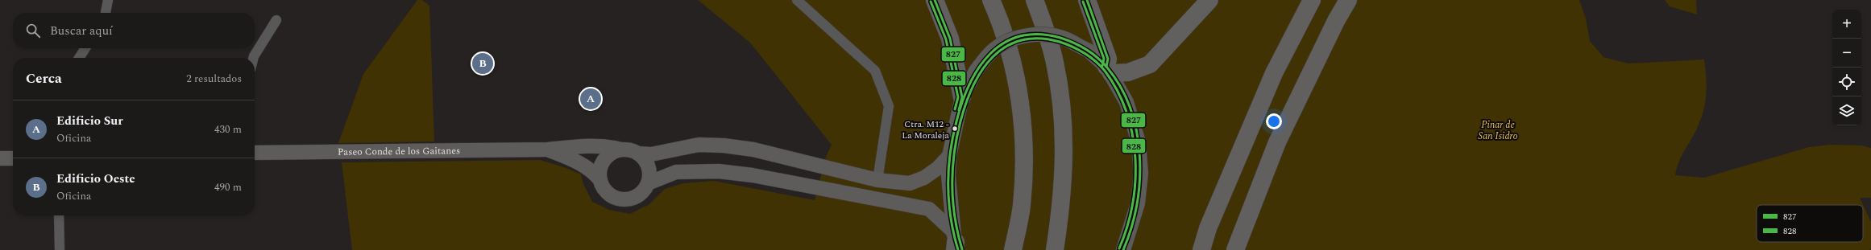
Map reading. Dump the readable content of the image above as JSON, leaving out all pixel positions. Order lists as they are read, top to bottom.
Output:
{
  "streets": {
    "street": ["Paseo Conde de los Gaitanes"]
  },
  "parks": ["Pinar de San Isidro"],
  "places": ["Ctra. M12 - La Moraleja"],
  "lines": ["transit line 827", "transit line 828"],
  "legend": ["827", "828"],
  "page": {
    "map_buttons": ["+", "−"],
    "search": "Buscar aquí",
    "pins": ["B", "A"],
    "heading": ["Cerca", "2 resultados"],
    "list": [
      {
        "mark": "A",
        "name": "Edificio Sur",
        "note": "Oficina",
        "value": "430 m"
      },
      {
        "mark": "B",
        "name": "Edificio Oeste",
        "note": "Oficina",
        "value": "490 m"
      }
    ]
  }
}
